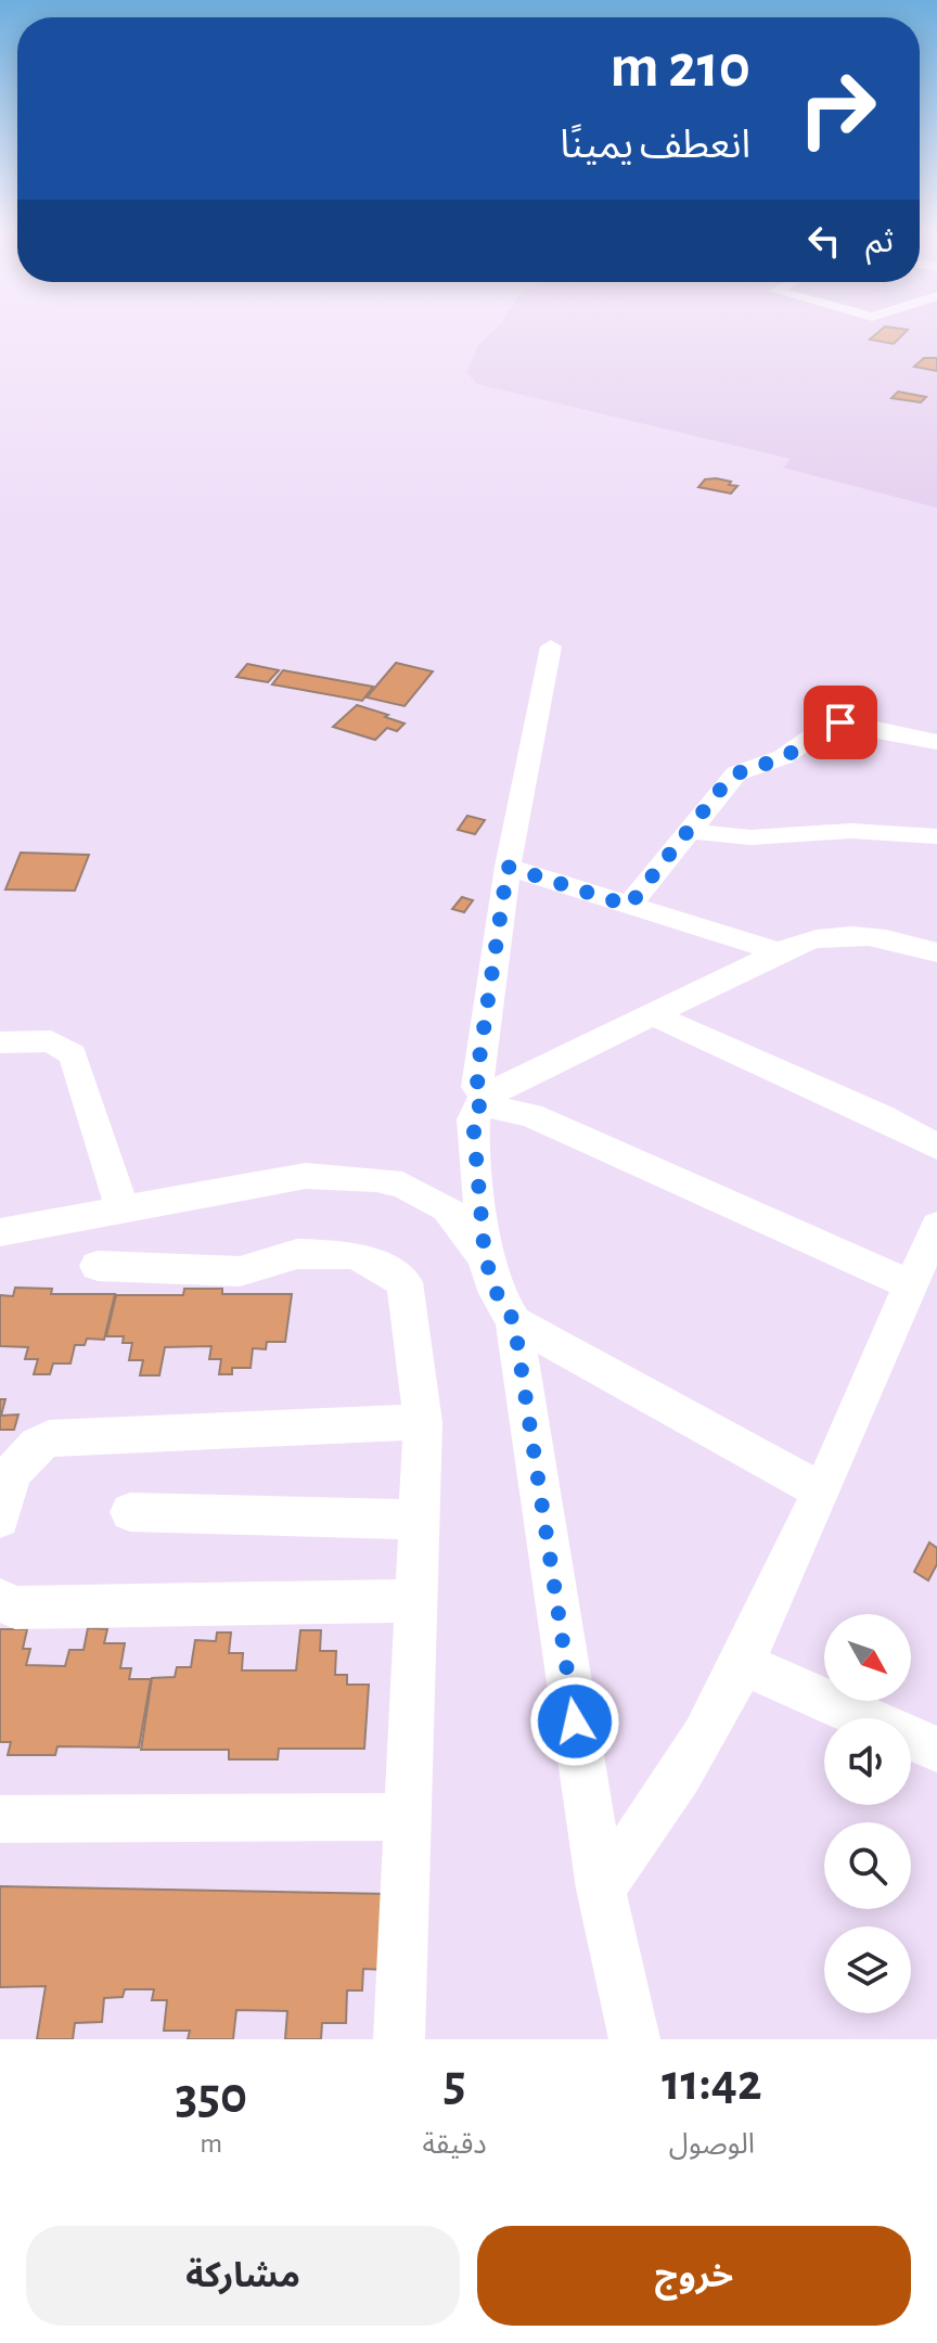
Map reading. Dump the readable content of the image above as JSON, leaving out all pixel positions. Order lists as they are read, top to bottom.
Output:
{
  "north": "bottom right",
  "page": {
    "turn": ["210 m", "انعطف يمينًا"],
    "then": "ثم",
    "eta": [
      "11:42",
      "الوصول",
      "5",
      "دقيقة",
      "350",
      "m"
    ],
    "buttons": ["خروج", "مشاركة"]
  }
}
